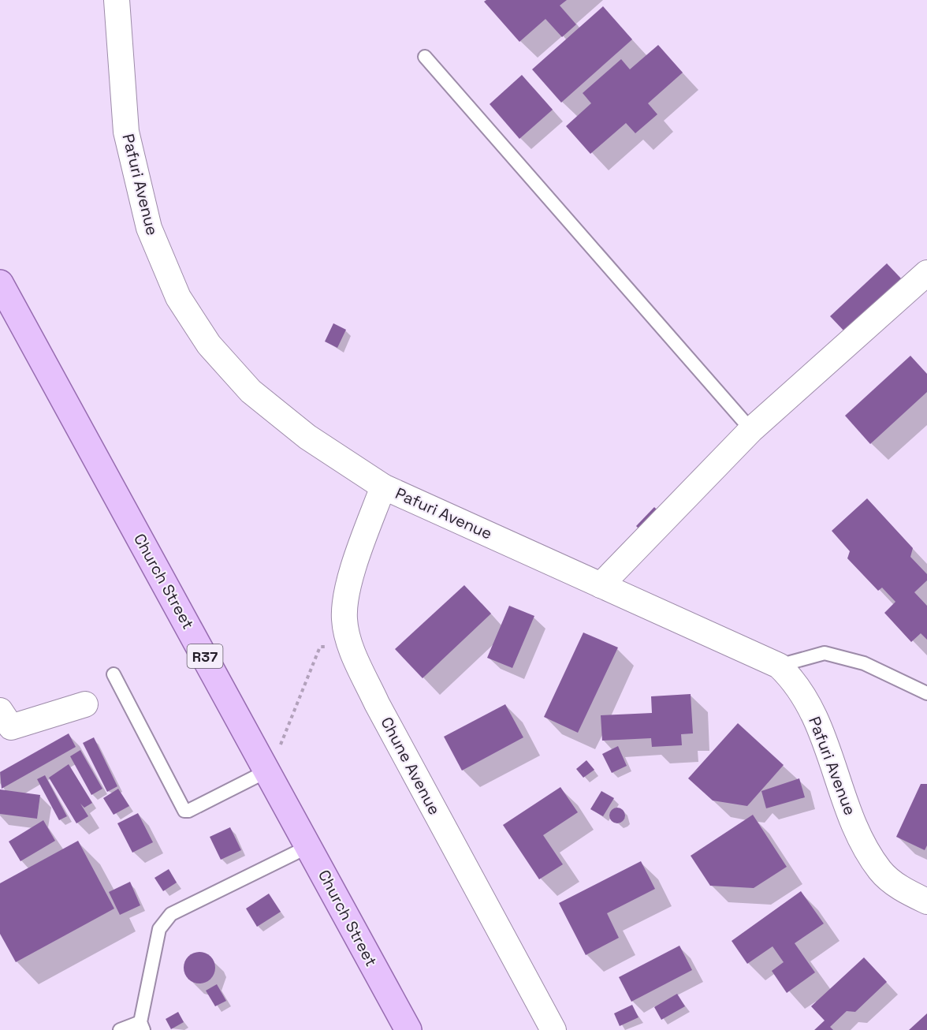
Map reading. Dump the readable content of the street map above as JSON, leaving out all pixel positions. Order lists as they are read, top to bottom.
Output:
{
  "streets": {
    "main road": ["Church Street", "R37"],
    "street": ["Pafuri Avenue", "Chune Avenue"]
  },
  "crossings": [
    ["Pafuri Avenue", "Chune Avenue"]
  ]
}
